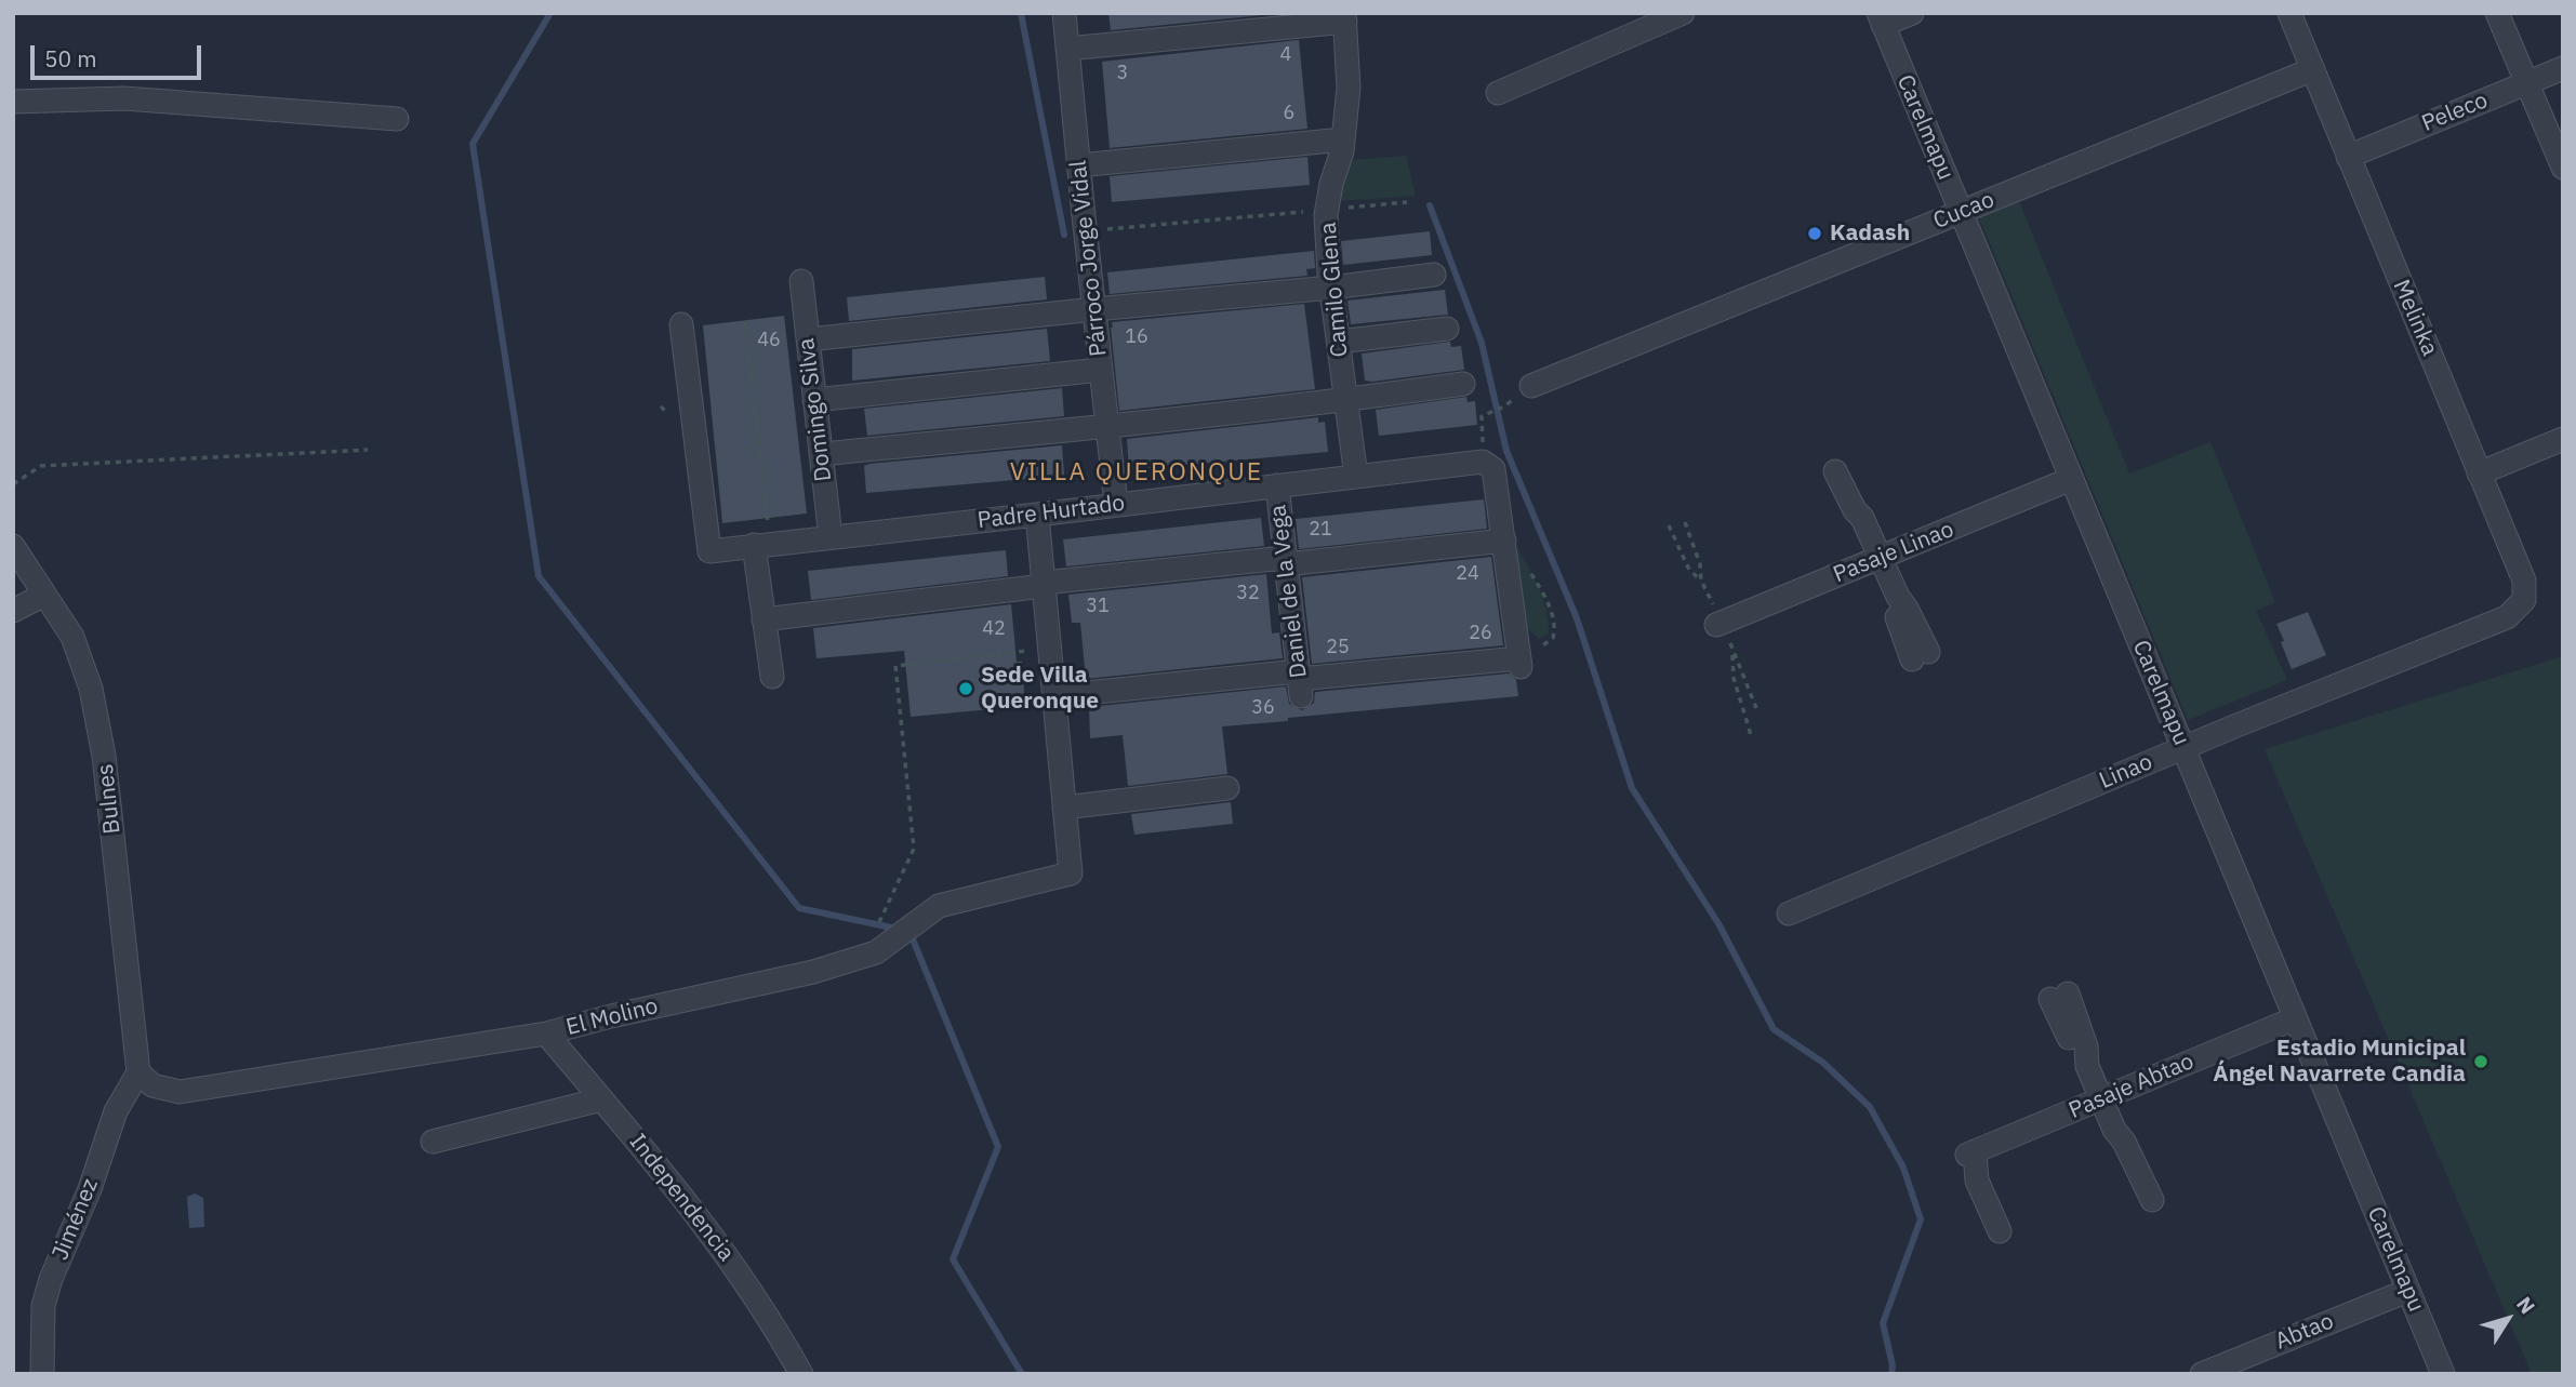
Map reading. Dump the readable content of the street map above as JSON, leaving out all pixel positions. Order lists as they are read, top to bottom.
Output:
{
  "streets": {
    "street": [
      "Peleco",
      "Carelmapu",
      "Cucao",
      "Párroco Jorge Vidal",
      "Camilo Glena",
      "Melinka",
      "Domingo Silva",
      "Padre Hurtado",
      "Pasaje Linao",
      "Daniel de la Vega",
      "Linao",
      "Bulnes",
      "El Molino",
      "Pasaje Abtao",
      "Independencia",
      "Jiménez",
      "Abtao"
    ]
  },
  "crossings": [
    ["Peleco", "Melinka"],
    ["Carelmapu", "Cucao"],
    ["Carelmapu", "Pasaje Linao"],
    ["Carelmapu", "Linao"],
    ["Carelmapu", "Pasaje Abtao"],
    ["Carelmapu", "Abtao"],
    ["Cucao", "Melinka"],
    ["Párroco Jorge Vidal", "Padre Hurtado"],
    ["Camilo Glena", "Padre Hurtado"],
    ["Melinka", "Linao"],
    ["Domingo Silva", "Padre Hurtado"],
    ["Padre Hurtado", "Daniel de la Vega"],
    ["Bulnes", "El Molino"],
    ["Bulnes", "Jiménez"],
    ["El Molino", "Independencia"],
    ["El Molino", "Jiménez"]
  ],
  "districts": ["VILLA QUERONQUE"],
  "places": ["Kadash", "Sede Villa Queronque", "Estadio Municipal Ángel Navarrete Candia"],
  "house_numbers": [
    "4",
    "3",
    "6",
    "16",
    "46",
    "21",
    "24",
    "32",
    "31",
    "42",
    "26",
    "25",
    "36"
  ],
  "scale_bar": "50 m",
  "north": "top right"
}
